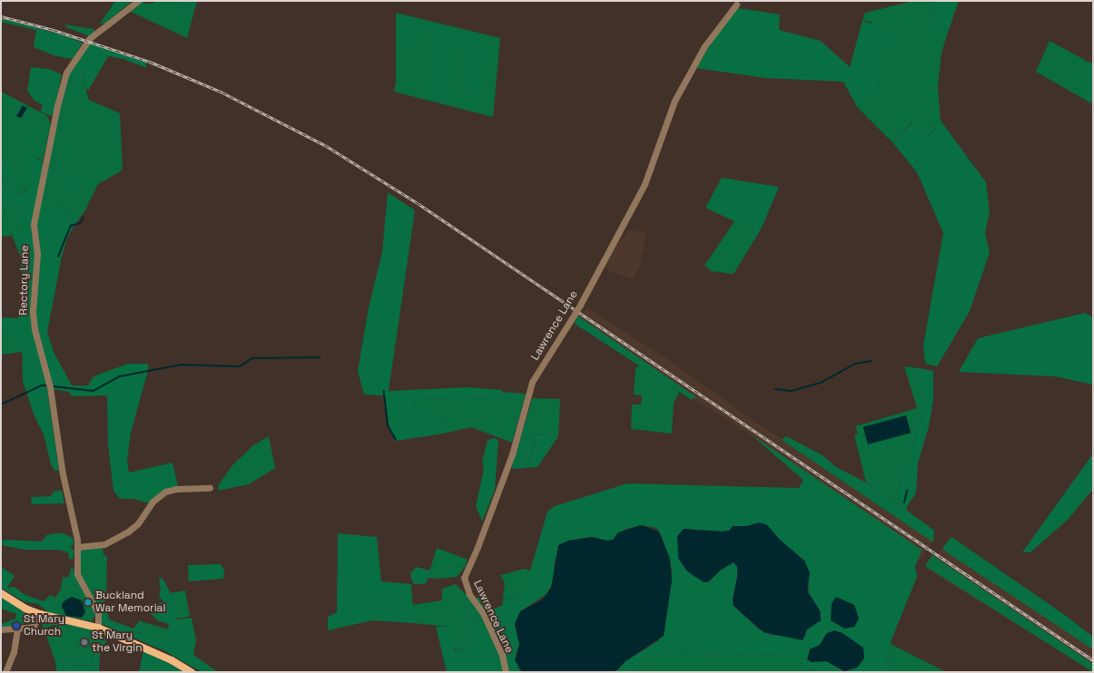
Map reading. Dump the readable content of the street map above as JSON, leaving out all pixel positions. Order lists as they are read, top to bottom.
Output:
{
  "streets": {
    "street": ["Rectory Lane", "Lawrence Lane"]
  },
  "places": ["Buckland War Memorial", "St Mary Church", "St Mary the Virgin"]
}
